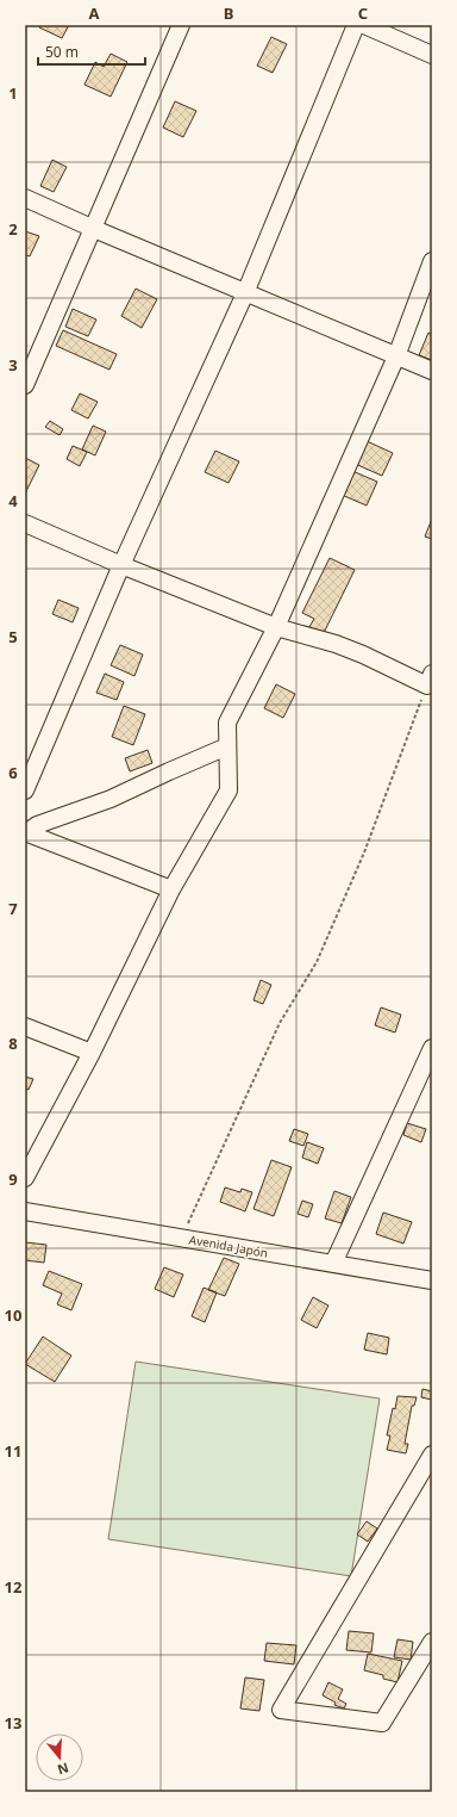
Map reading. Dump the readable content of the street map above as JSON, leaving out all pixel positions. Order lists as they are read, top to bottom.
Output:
{
  "streets": {
    "street": ["Avenida Japón"]
  },
  "scale_bar": "50 m",
  "north": "bottom",
  "grid": {
    "columns": ["A", "B", "C"],
    "rows": [
      "1",
      "2",
      "3",
      "4",
      "5",
      "6",
      "7",
      "8",
      "9",
      "10",
      "11",
      "12",
      "13"
    ]
  }
}
